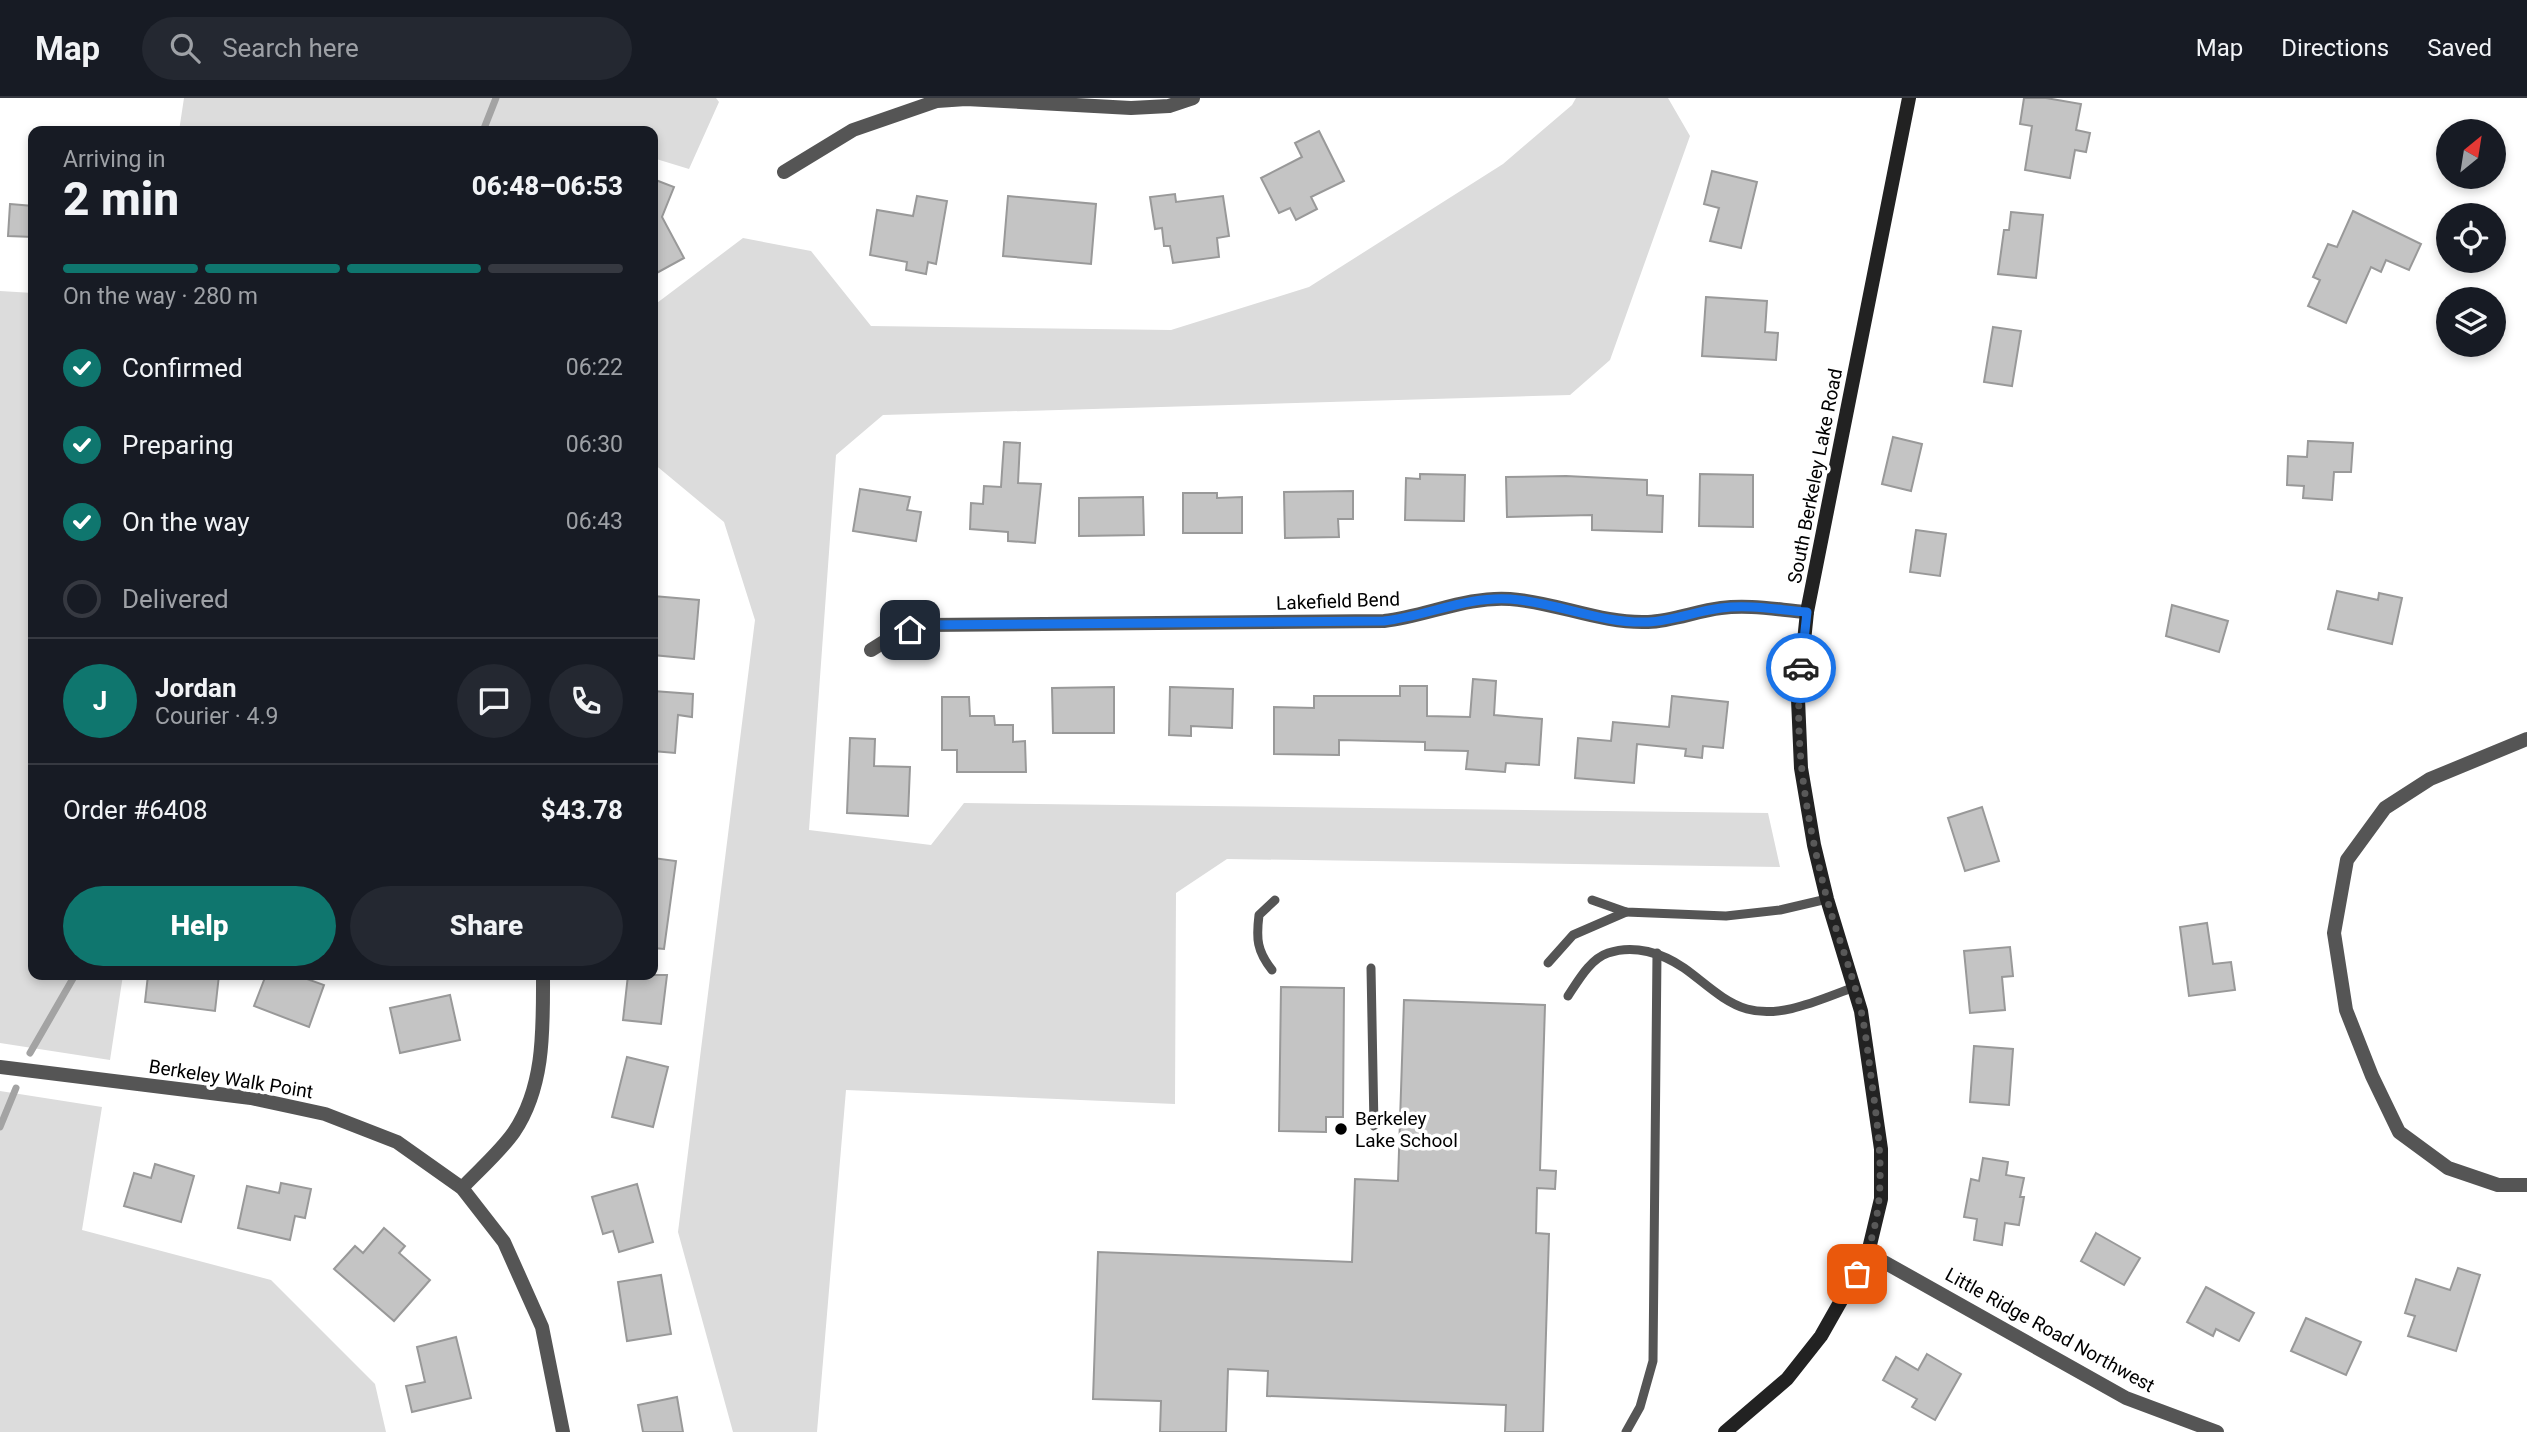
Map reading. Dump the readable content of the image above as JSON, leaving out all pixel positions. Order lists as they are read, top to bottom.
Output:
{
  "streets": {
    "street": [
      "South Berkeley Lake Road",
      "Lakefield Bend",
      "Berkeley Walk Point",
      "Little Ridge Road Northwest"
    ]
  },
  "crossings": [
    ["South Berkeley Lake Road", "Lakefield Bend"],
    ["South Berkeley Lake Road", "Little Ridge Road Northwest"]
  ],
  "places": ["Berkeley Lake School"],
  "north": "top right",
  "page": {
    "header": "Map",
    "search": "Search here",
    "nav": ["Map", "Directions", "Saved"],
    "heading": ["2 min", "Arriving in", "06:48–06:53"],
    "panel": [
      "Jordan",
      "Courier · 4.9",
      "Order #6408",
      "$43.78"
    ],
    "bar": "On the way · 280 m",
    "list": [
      ["Confirmed", "06:22"],
      ["Preparing", "06:30"],
      ["On the way", "06:43"],
      "Delivered"
    ],
    "round": "J",
    "buttons": ["Help", "Share"]
  }
}
